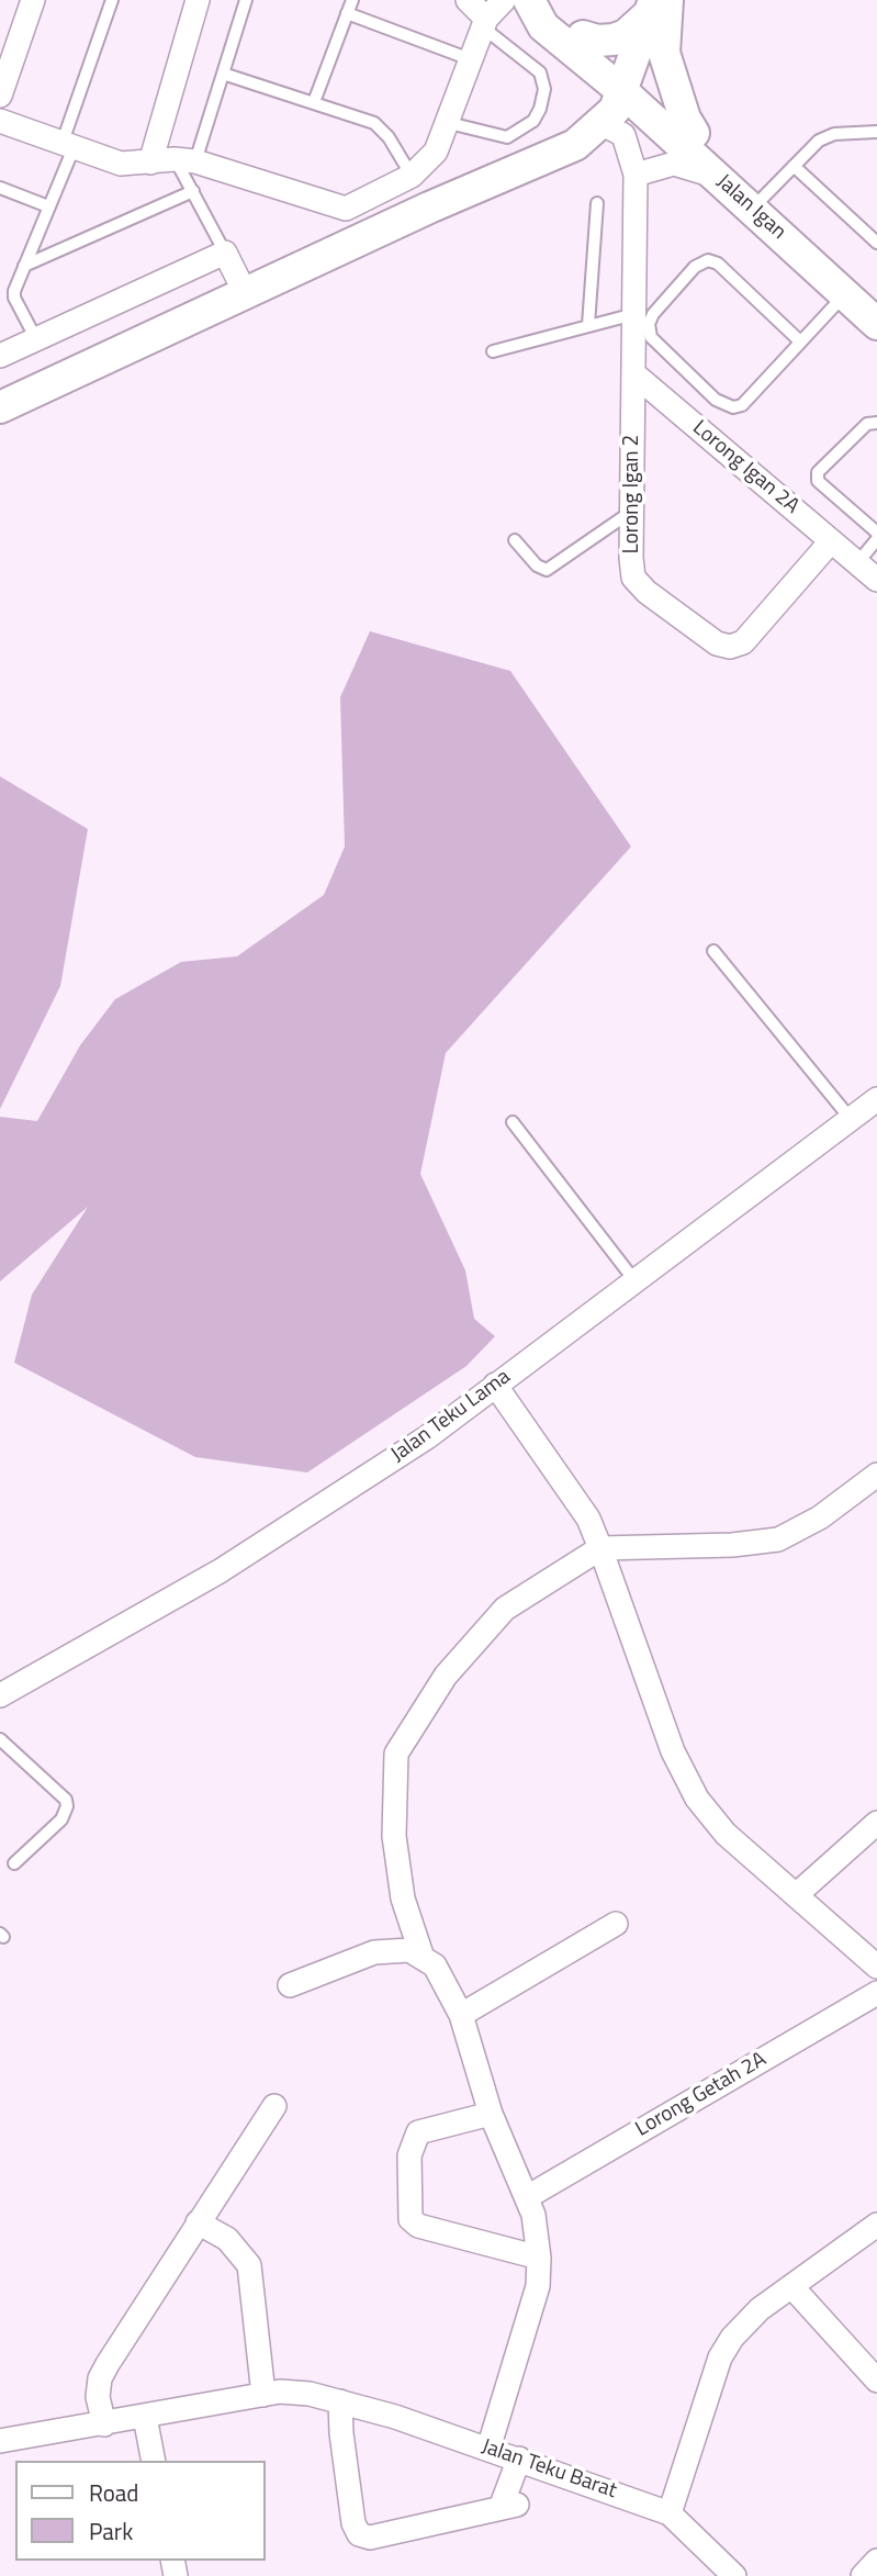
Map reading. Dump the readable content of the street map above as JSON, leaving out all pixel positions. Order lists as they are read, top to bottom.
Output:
{
  "streets": {
    "street": [
      "Jalan Igan",
      "Lorong Igan 2A",
      "Lorong Igan 2",
      "Jalan Teku Lama",
      "Lorong Getah 2A",
      "Jalan Teku Barat"
    ]
  },
  "crossings": [
    ["Lorong Igan 2A", "Lorong Igan 2"]
  ],
  "legend": ["Road", "Park"]
}
